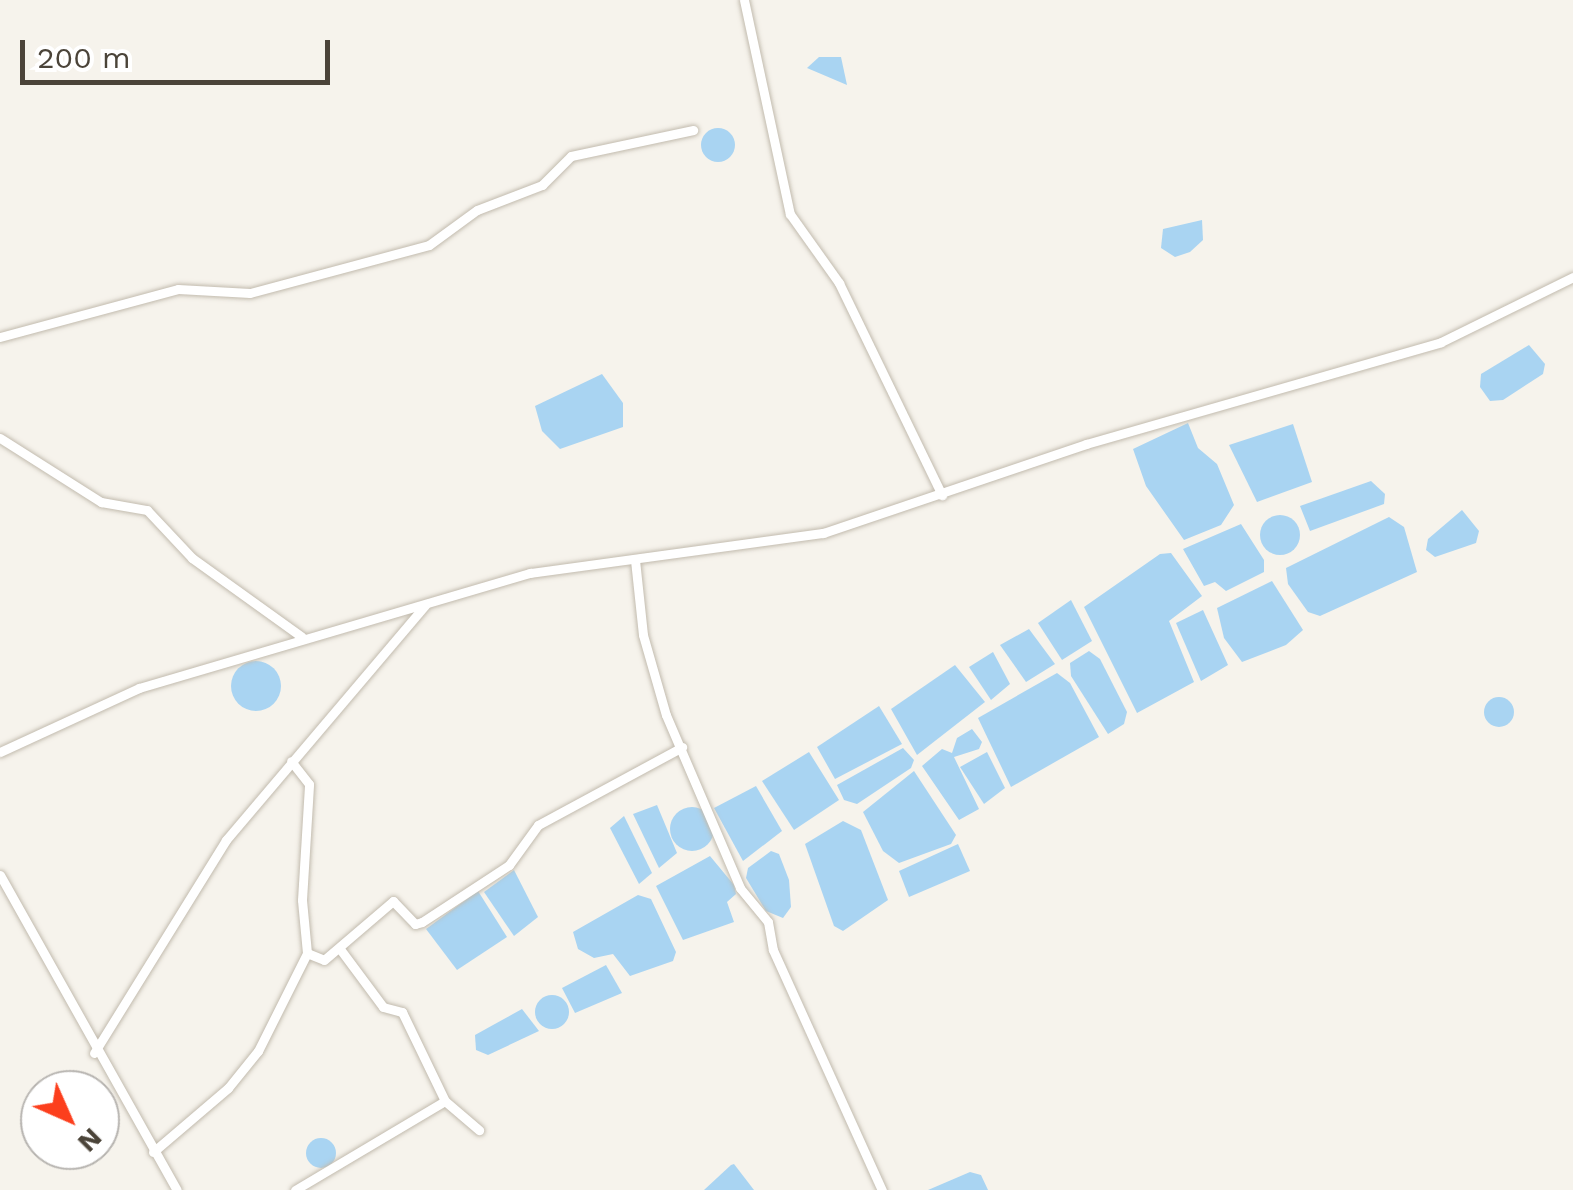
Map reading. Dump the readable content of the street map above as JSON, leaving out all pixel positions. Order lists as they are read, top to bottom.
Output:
{
  "scale_bar": "200 m",
  "north": "bottom right"
}
